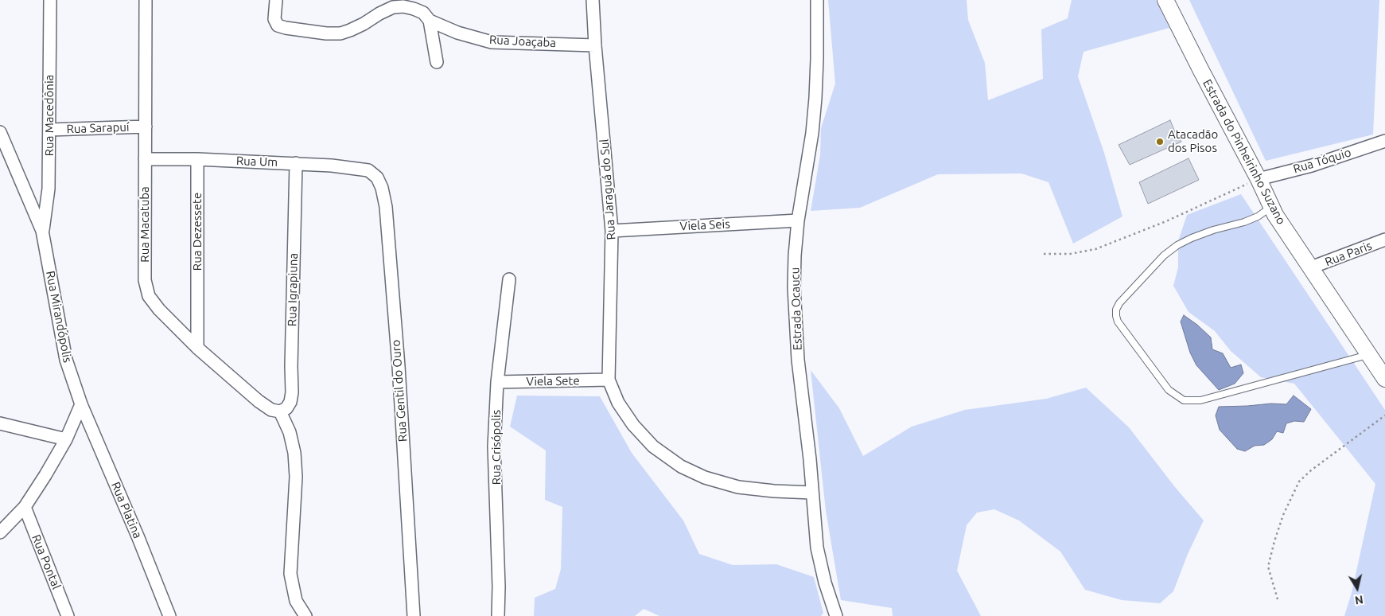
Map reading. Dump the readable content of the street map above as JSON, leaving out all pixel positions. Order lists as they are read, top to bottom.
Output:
{
  "streets": {
    "main road": ["Estrada do Pinheirinho Suzano"],
    "street": [
      "Rua Joaçaba",
      "Rua Macedônia",
      "Rua Sarapuí",
      "Rua Tóquio",
      "Rua Um",
      "Rua Jaraguá do Sul",
      "Rua Macatuba",
      "Viela Seis",
      "Rua Dezessete",
      "Rua Paris",
      "Rua Igrapiuna",
      "Estrada Ocaucu",
      "Rua Mirandópolis",
      "Viela Sete",
      "Rua Gentil do Ouro",
      "Rua Crisópolis",
      "Rua Platina",
      "Rua Pontal"
    ]
  },
  "crossings": [
    ["Rua Joaçaba", "Rua Jaraguá do Sul"],
    ["Rua Macedônia", "Rua Sarapuí"],
    ["Rua Macedônia", "Rua Mirandópolis"],
    ["Rua Sarapuí", "Rua Macatuba"],
    ["Estrada do Pinheirinho Suzano", "Rua Tóquio"],
    ["Estrada do Pinheirinho Suzano", "Rua Paris"],
    ["Rua Um", "Rua Macatuba"],
    ["Rua Um", "Rua Dezessete"],
    ["Rua Um", "Rua Igrapiuna"],
    ["Rua Um", "Rua Gentil do Ouro"],
    ["Rua Jaraguá do Sul", "Viela Seis"],
    ["Rua Jaraguá do Sul", "Viela Sete"],
    ["Rua Macatuba", "Rua Dezessete"],
    ["Rua Macatuba", "Rua Igrapiuna"],
    ["Viela Seis", "Estrada Ocaucu"],
    ["Rua Mirandópolis", "Rua Platina"],
    ["Viela Sete", "Rua Crisópolis"]
  ],
  "places": ["Atacadão dos Pisos"],
  "north": "bottom"
}
